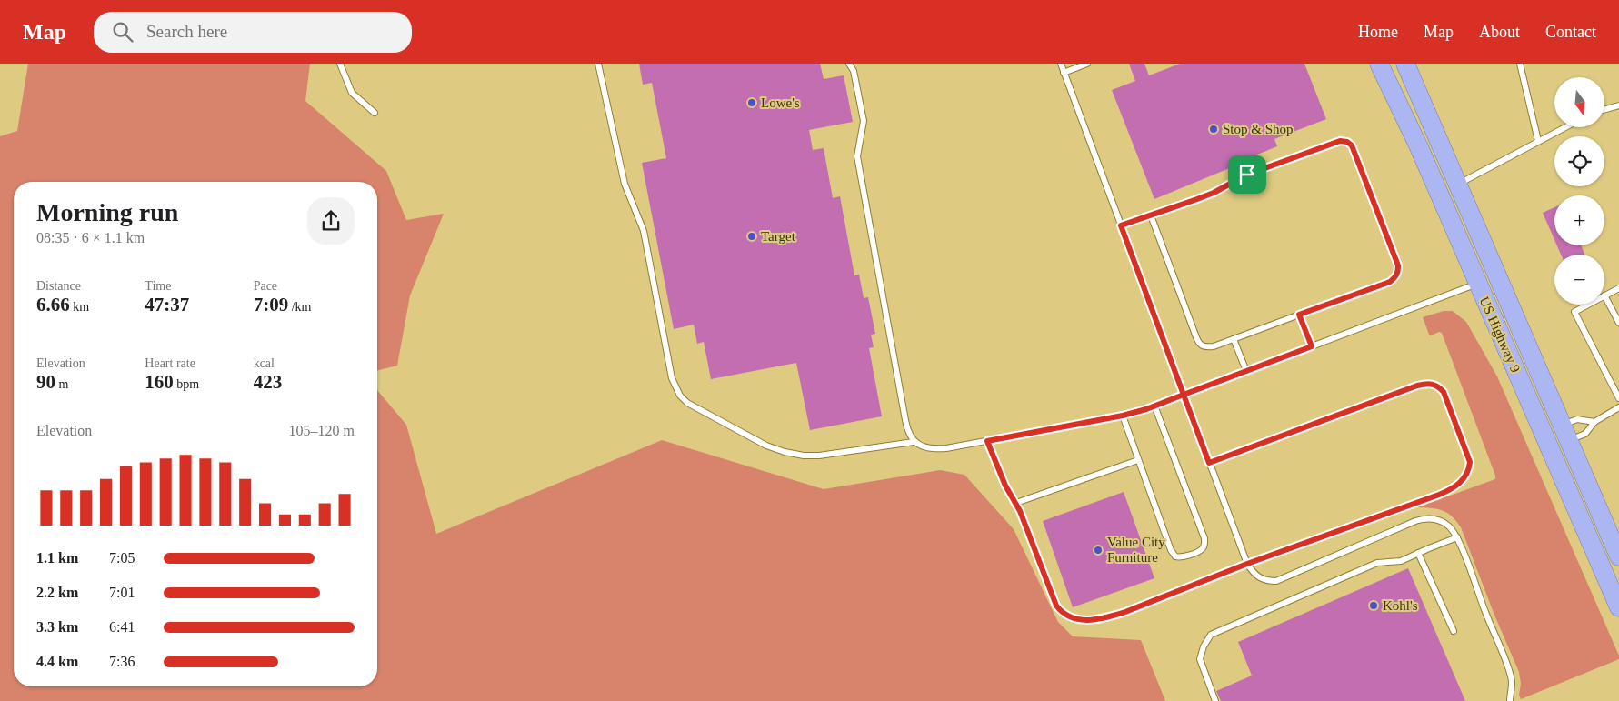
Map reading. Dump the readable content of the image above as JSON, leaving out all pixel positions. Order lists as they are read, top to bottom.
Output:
{
  "streets": {
    "highway": ["US Highway 9"]
  },
  "places": [
    "Lowe's",
    "Stop & Shop",
    "Target",
    "Value City Furniture",
    "Kohl's"
  ],
  "north": "bottom",
  "page": {
    "header": "Map",
    "search": "Search here",
    "nav": [
      "Home",
      "Map",
      "About",
      "Contact"
    ],
    "map_buttons": ["+", "−"],
    "heading": ["Morning run", "08:35 · 6 × 1.1 km"],
    "stats": [
      ["Distance", "6.66 km"],
      ["Time", "47:37"],
      ["Pace", "7:09 /km"],
      ["Elevation", "90 m"],
      ["Heart rate", "160 bpm"],
      ["kcal", "423"]
    ],
    "chart": ["Elevation", "105–120 m"],
    "list": [
      {
        "name": "1.1 km",
        "note": "7:05"
      },
      {
        "name": "2.2 km",
        "note": "7:01"
      },
      {
        "name": "3.3 km",
        "note": "6:41"
      },
      {
        "name": "4.4 km",
        "note": "7:36"
      }
    ]
  }
}
